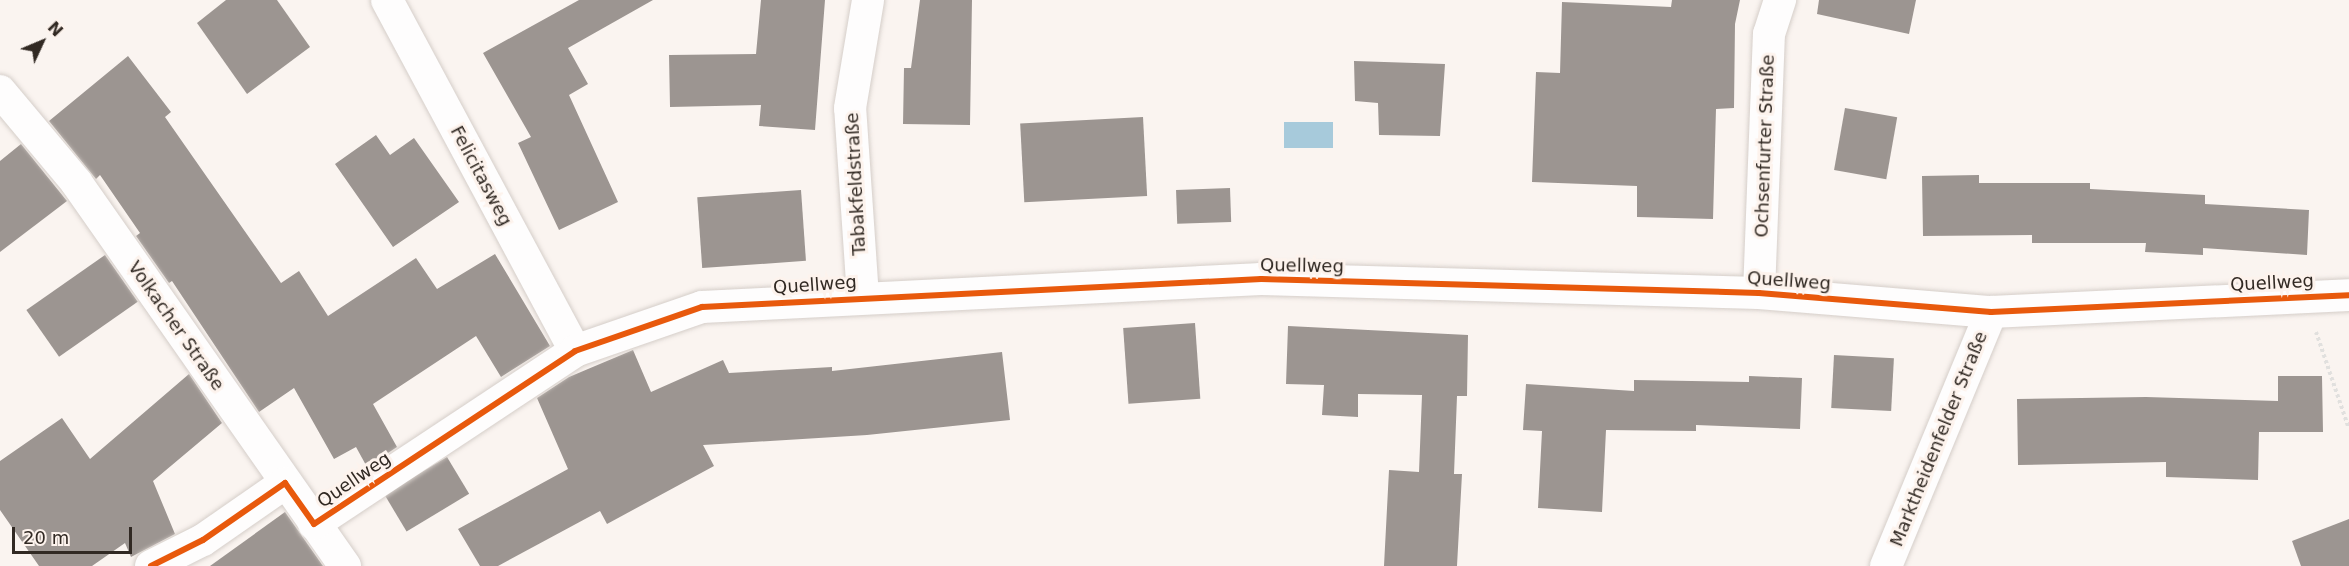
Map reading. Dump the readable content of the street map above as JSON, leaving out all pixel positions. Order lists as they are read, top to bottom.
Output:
{
  "streets": {
    "street": [
      "Ochsenfurter Straße",
      "Felicitasweg",
      "Tabakfeldstraße",
      "Quellweg",
      "Volkacher Straße",
      "Marktheidenfelder Straße"
    ]
  },
  "crossings": [
    ["Ochsenfurter Straße", "Quellweg"],
    ["Felicitasweg", "Quellweg"],
    ["Tabakfeldstraße", "Quellweg"],
    ["Quellweg", "Volkacher Straße"],
    ["Quellweg", "Marktheidenfelder Straße"]
  ],
  "scale_bar": "20 m",
  "north": "top right"
}
